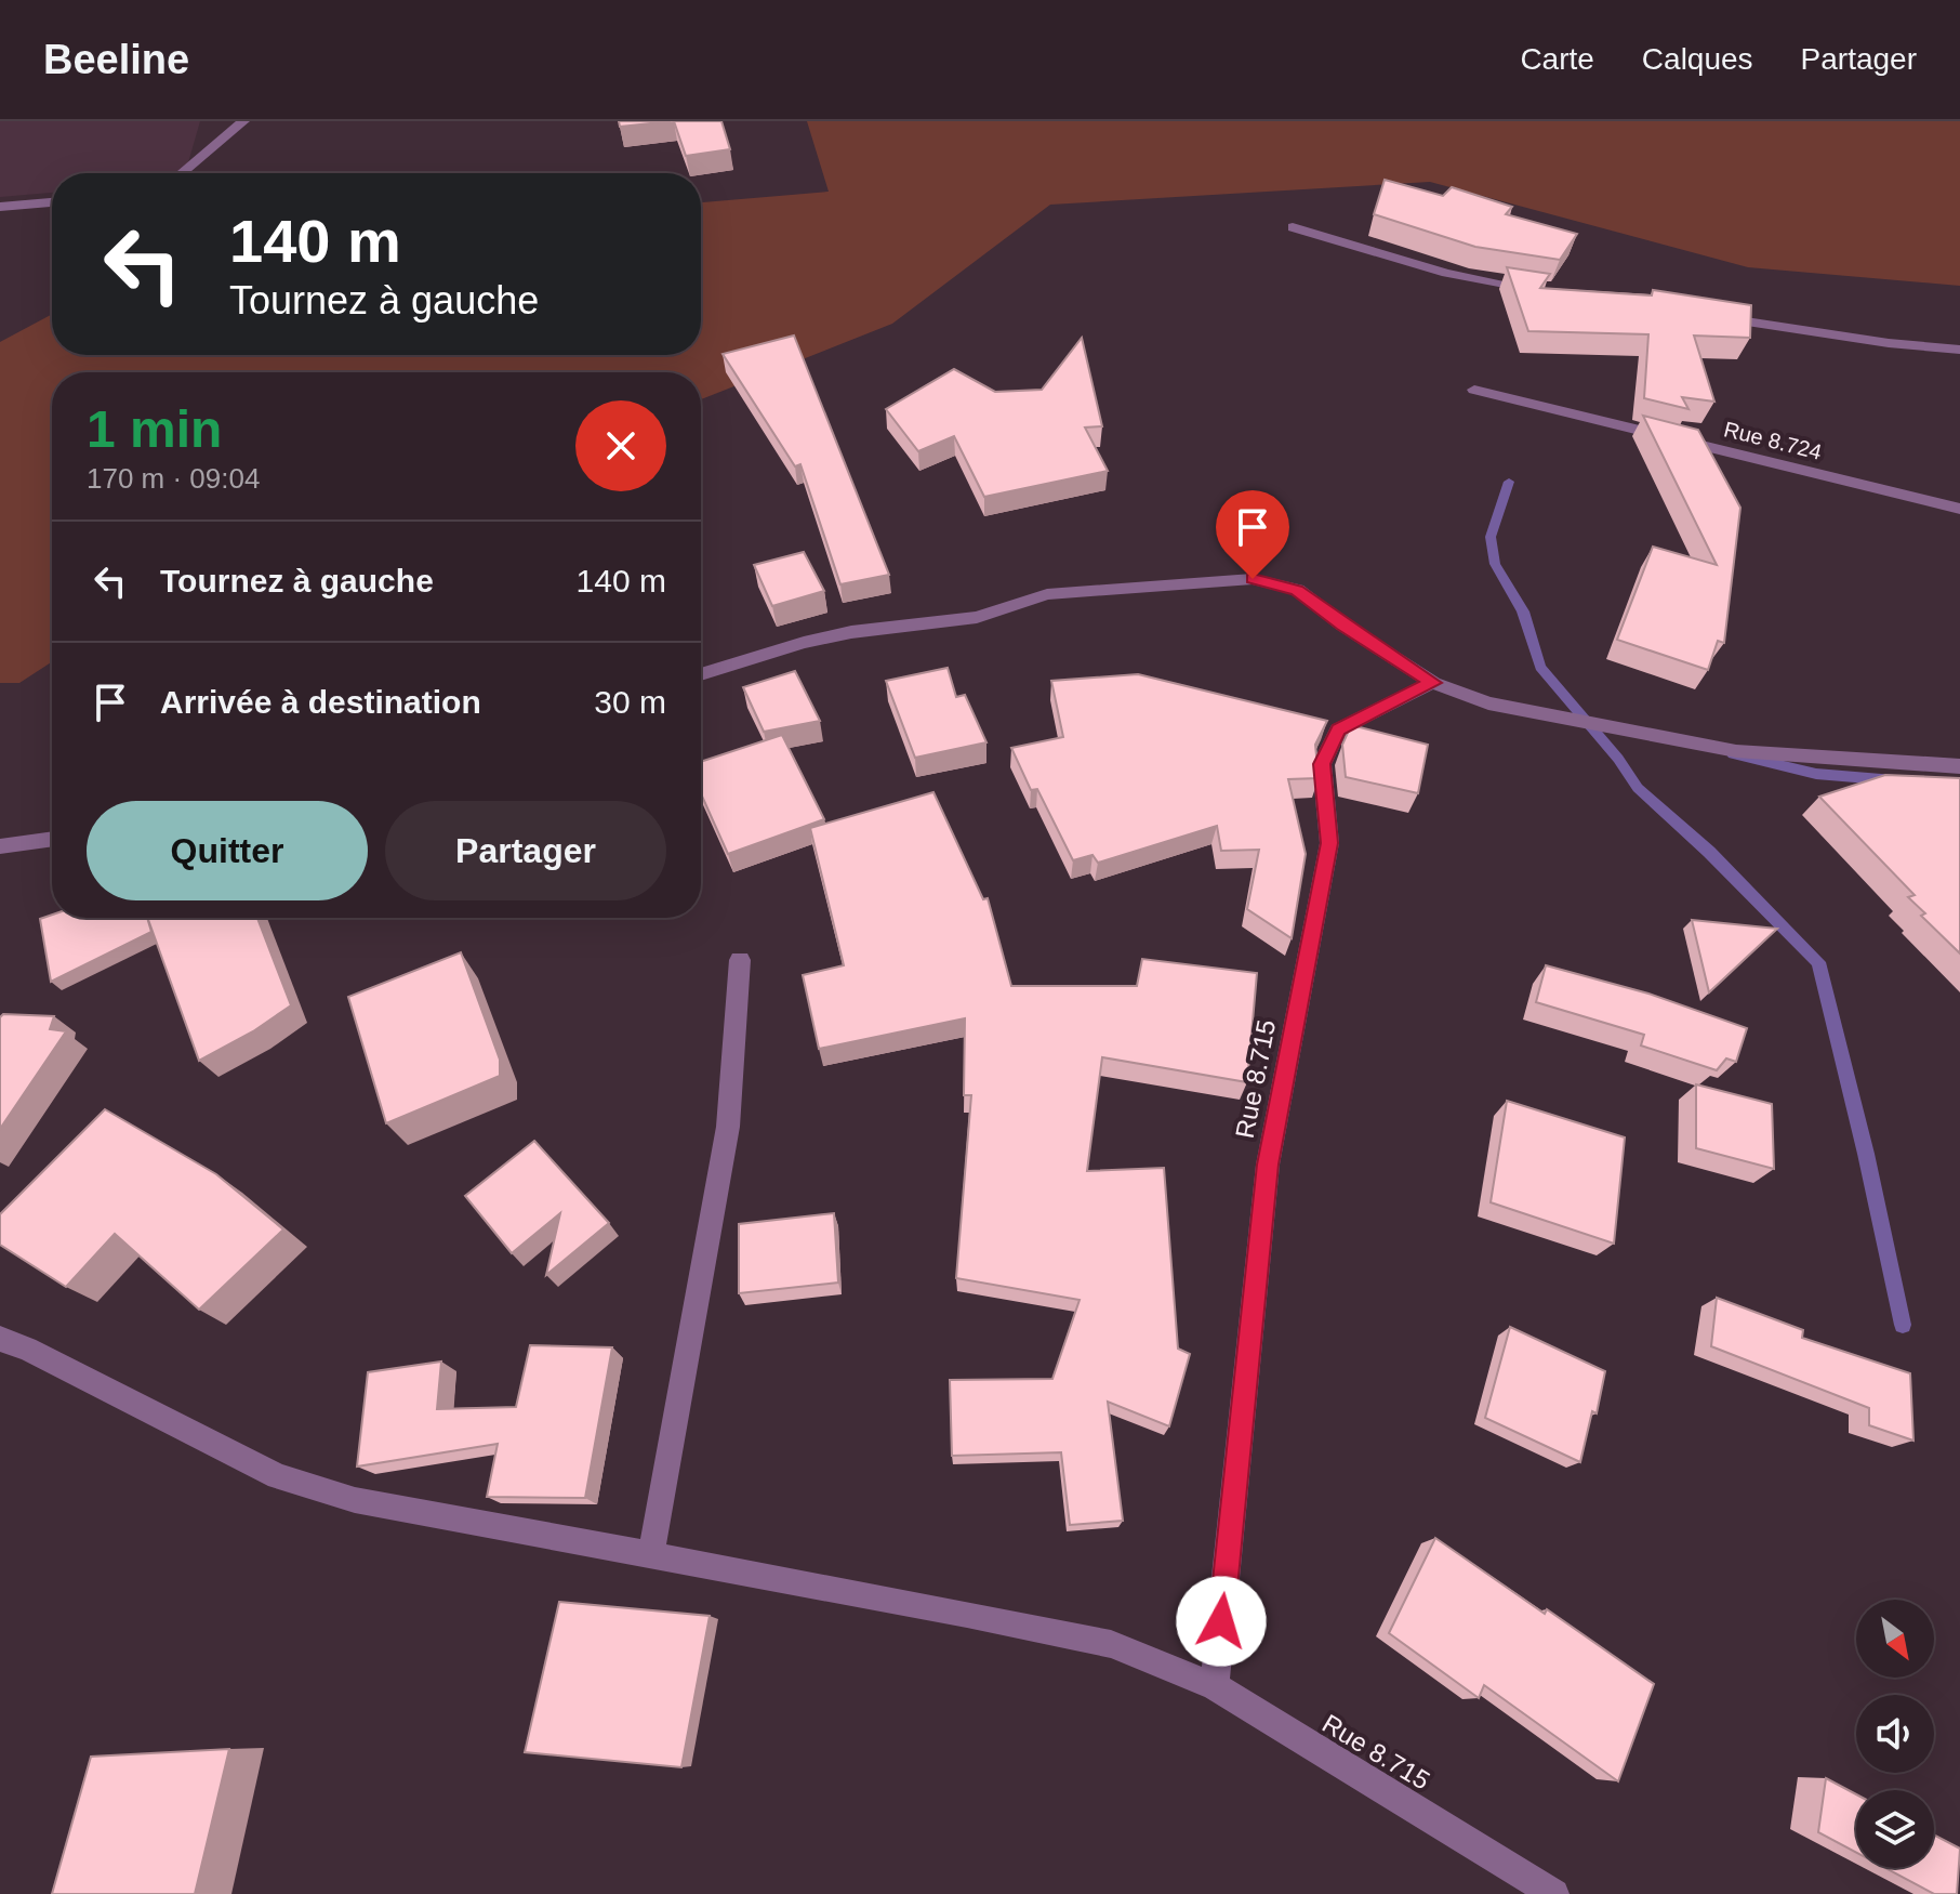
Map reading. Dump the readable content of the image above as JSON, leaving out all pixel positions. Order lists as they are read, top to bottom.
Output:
{
  "streets": {
    "street": ["Rue 8.724", "Rue 8.715"]
  },
  "north": "bottom right",
  "page": {
    "header": "Beeline",
    "nav": ["Carte", "Calques", "Partager"],
    "turn": ["140 m", "Tournez à gauche"],
    "heading": ["1 min", "170 m · 09:04"],
    "list": [
      {
        "name": "Tournez à gauche",
        "value": "140 m"
      },
      {
        "name": "Arrivée à destination",
        "value": "30 m"
      }
    ],
    "buttons": ["Quitter", "Partager"]
  }
}
